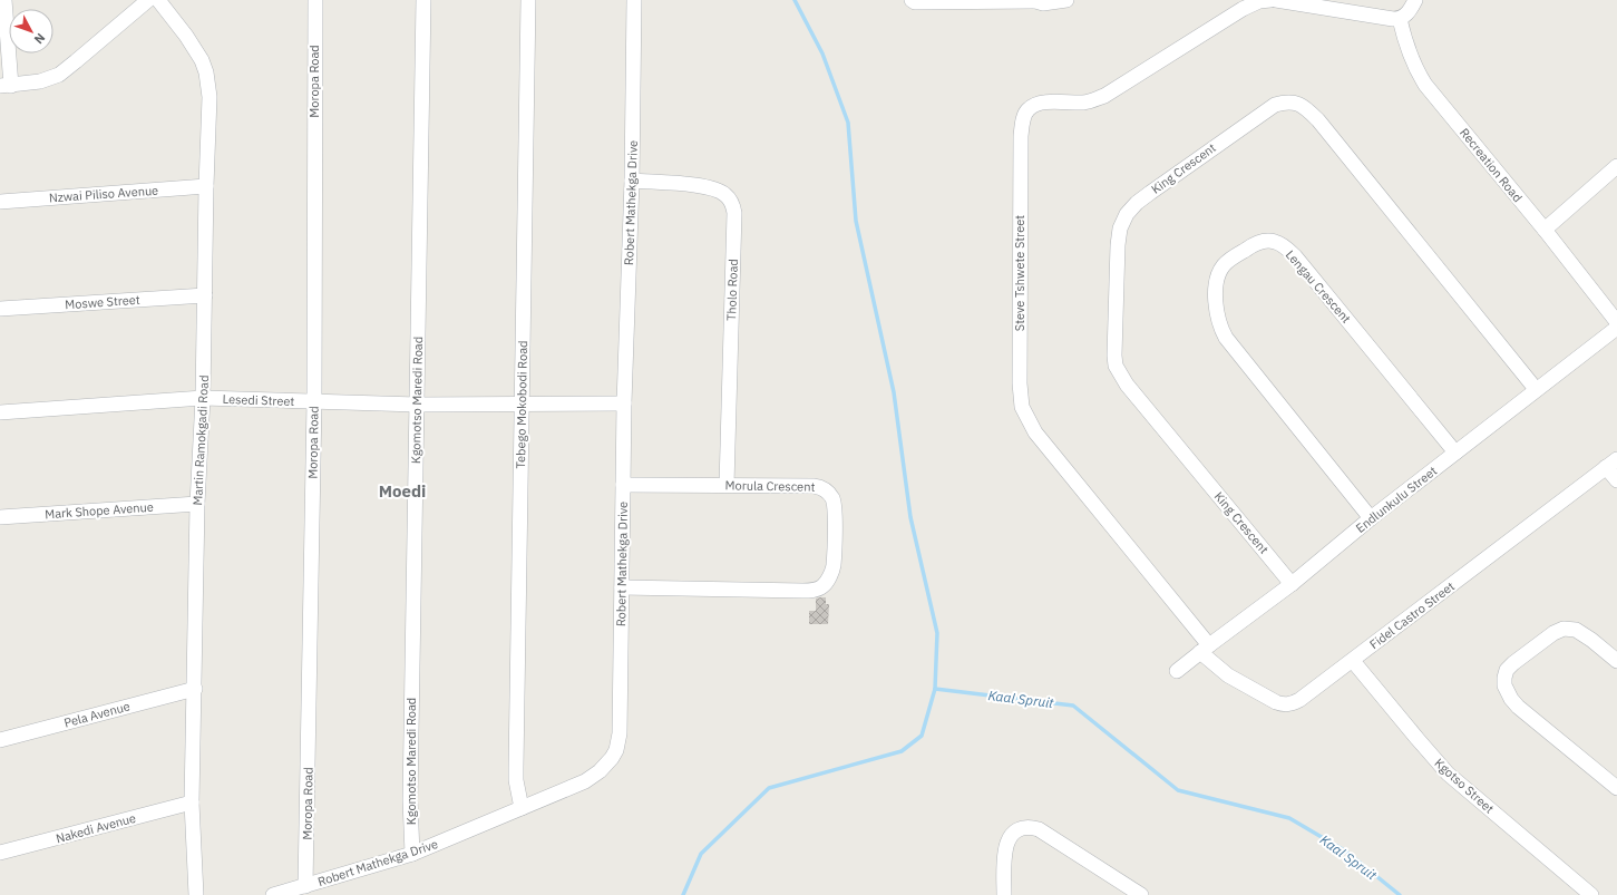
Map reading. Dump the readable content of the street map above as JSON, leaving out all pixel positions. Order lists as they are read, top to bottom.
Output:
{
  "streets": {
    "street": [
      "Moropa Road",
      "Recreation Road",
      "King Crescent",
      "Nzwai Piliso Avenue",
      "Robert Mathekga Drive",
      "Steve Tshwete Street",
      "Lengau Crescent",
      "Tholo Road",
      "Moswe Street",
      "Lesedi Street",
      "Kgomotso Maredi Road",
      "Tebego Mokobodi Road",
      "Martin Ramokgadi Road",
      "Morula Crescent",
      "Endlunkulu Street",
      "Mark Shope Avenue",
      "Fidel Castro Street",
      "Pela Avenue",
      "Kgotso Street",
      "Nakedi Avenue"
    ]
  },
  "crossings": [
    ["Moropa Road", "Robert Mathekga Drive"],
    ["Moropa Road", "Lesedi Street"],
    ["King Crescent", "Endlunkulu Street"],
    ["Nzwai Piliso Avenue", "Martin Ramokgadi Road"],
    ["Robert Mathekga Drive", "Tholo Road"],
    ["Robert Mathekga Drive", "Lesedi Street"],
    ["Robert Mathekga Drive", "Kgomotso Maredi Road"],
    ["Robert Mathekga Drive", "Tebego Mokobodi Road"],
    ["Robert Mathekga Drive", "Morula Crescent"],
    ["Steve Tshwete Street", "Endlunkulu Street"],
    ["Steve Tshwete Street", "Fidel Castro Street"],
    ["Lengau Crescent", "Endlunkulu Street"],
    ["Tholo Road", "Morula Crescent"],
    ["Moswe Street", "Martin Ramokgadi Road"],
    ["Lesedi Street", "Kgomotso Maredi Road"],
    ["Lesedi Street", "Tebego Mokobodi Road"],
    ["Lesedi Street", "Martin Ramokgadi Road"],
    ["Martin Ramokgadi Road", "Mark Shope Avenue"],
    ["Martin Ramokgadi Road", "Pela Avenue"],
    ["Martin Ramokgadi Road", "Nakedi Avenue"],
    ["Endlunkulu Street", "Fidel Castro Street"],
    ["Fidel Castro Street", "Kgotso Street"]
  ],
  "districts": ["Moedi"],
  "water": ["Kaal Spruit"],
  "north": "bottom right"
}
